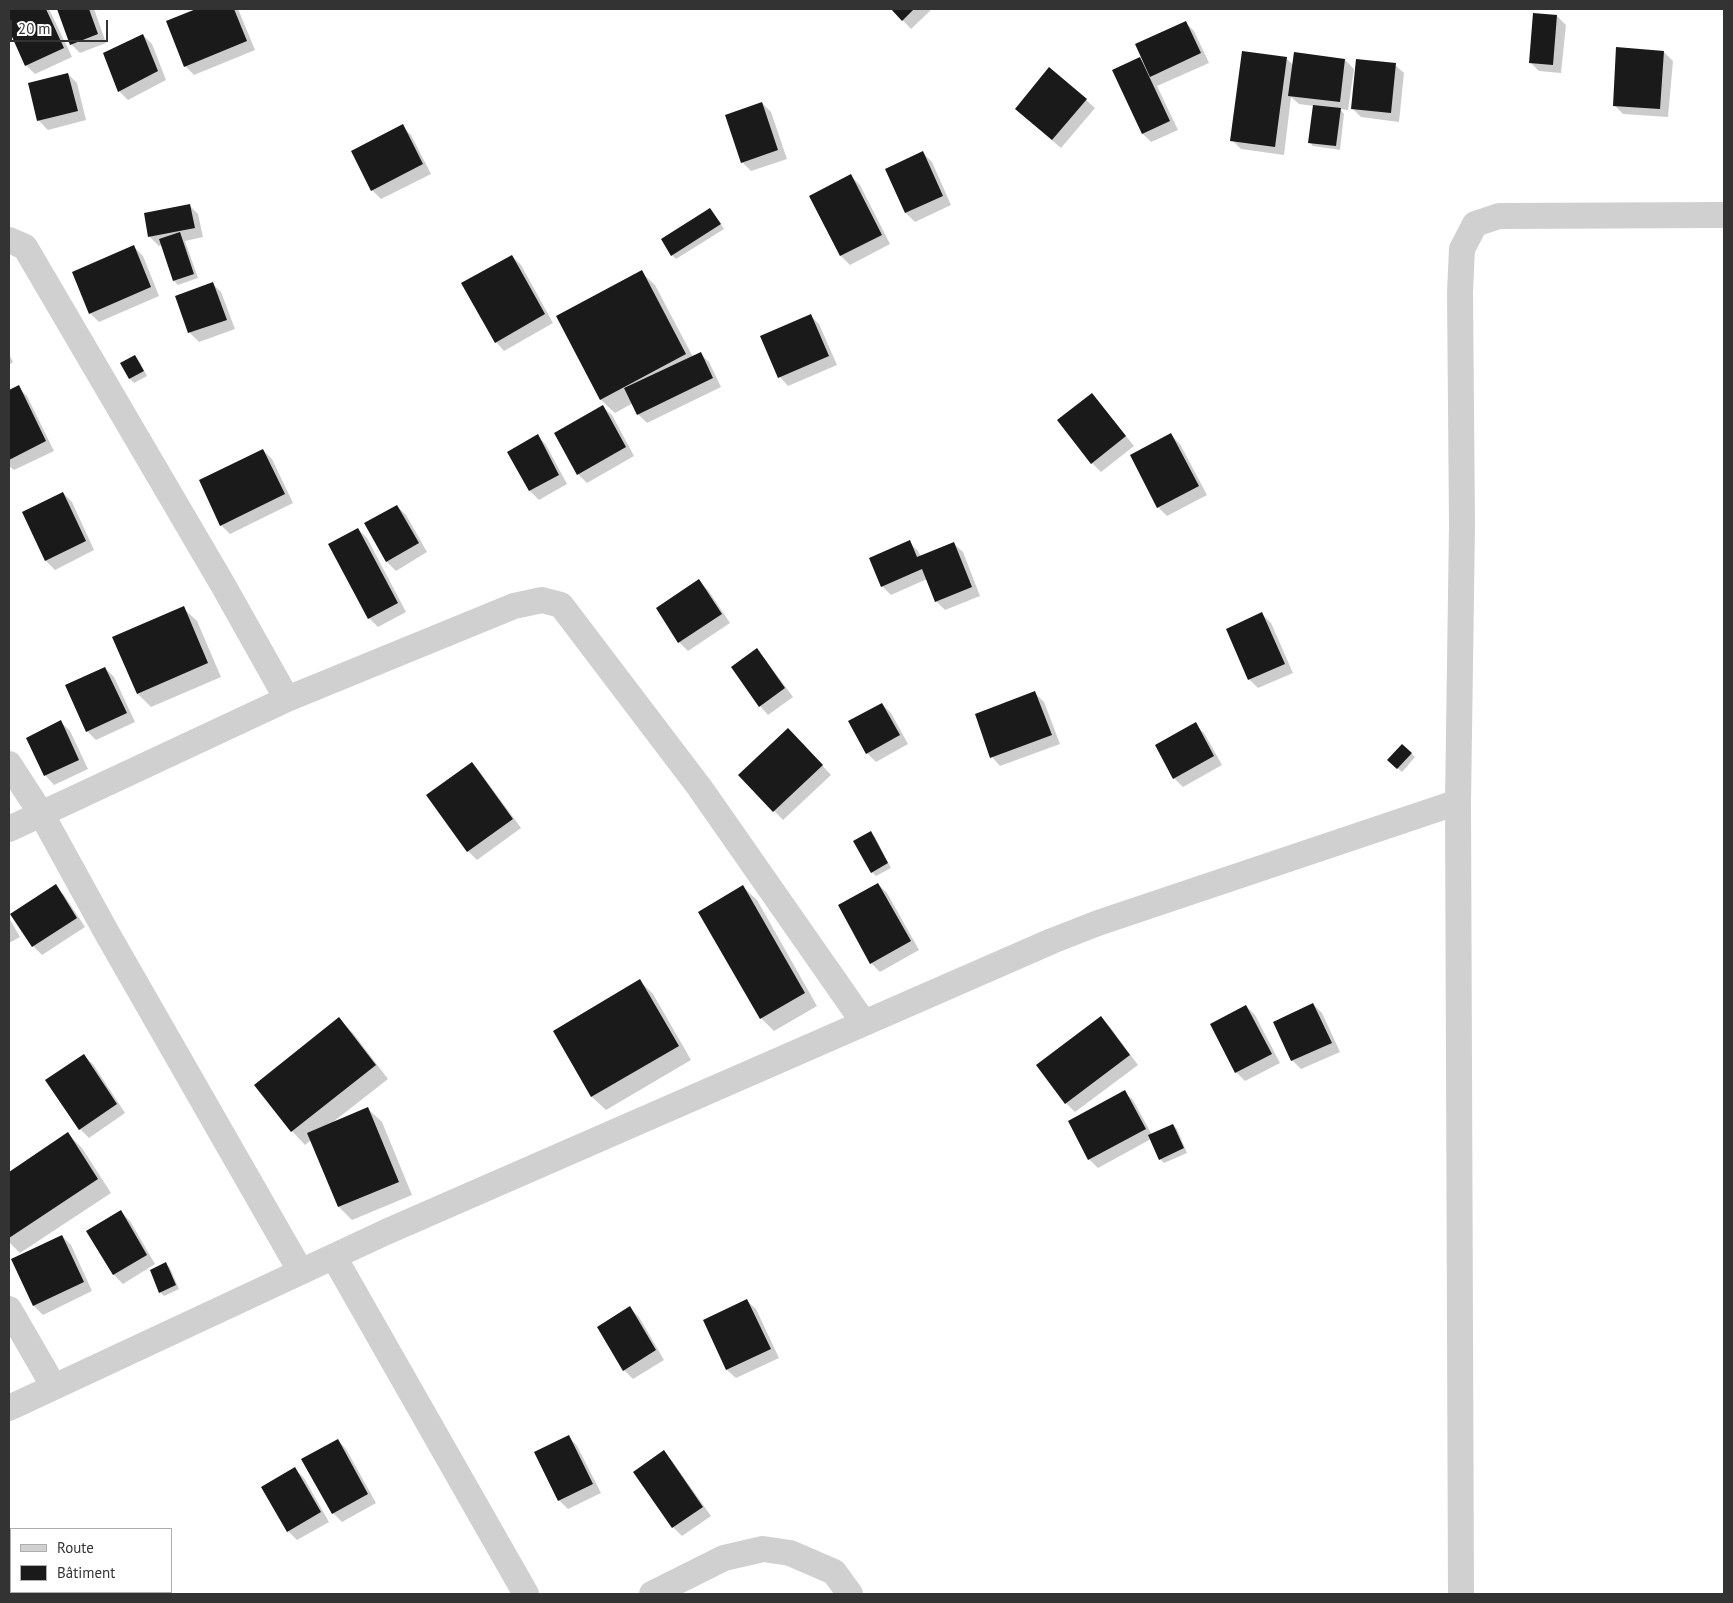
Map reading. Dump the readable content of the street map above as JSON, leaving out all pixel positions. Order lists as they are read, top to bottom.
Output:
{
  "legend": ["Route", "Bâtiment"],
  "scale_bar": "20 m"
}
